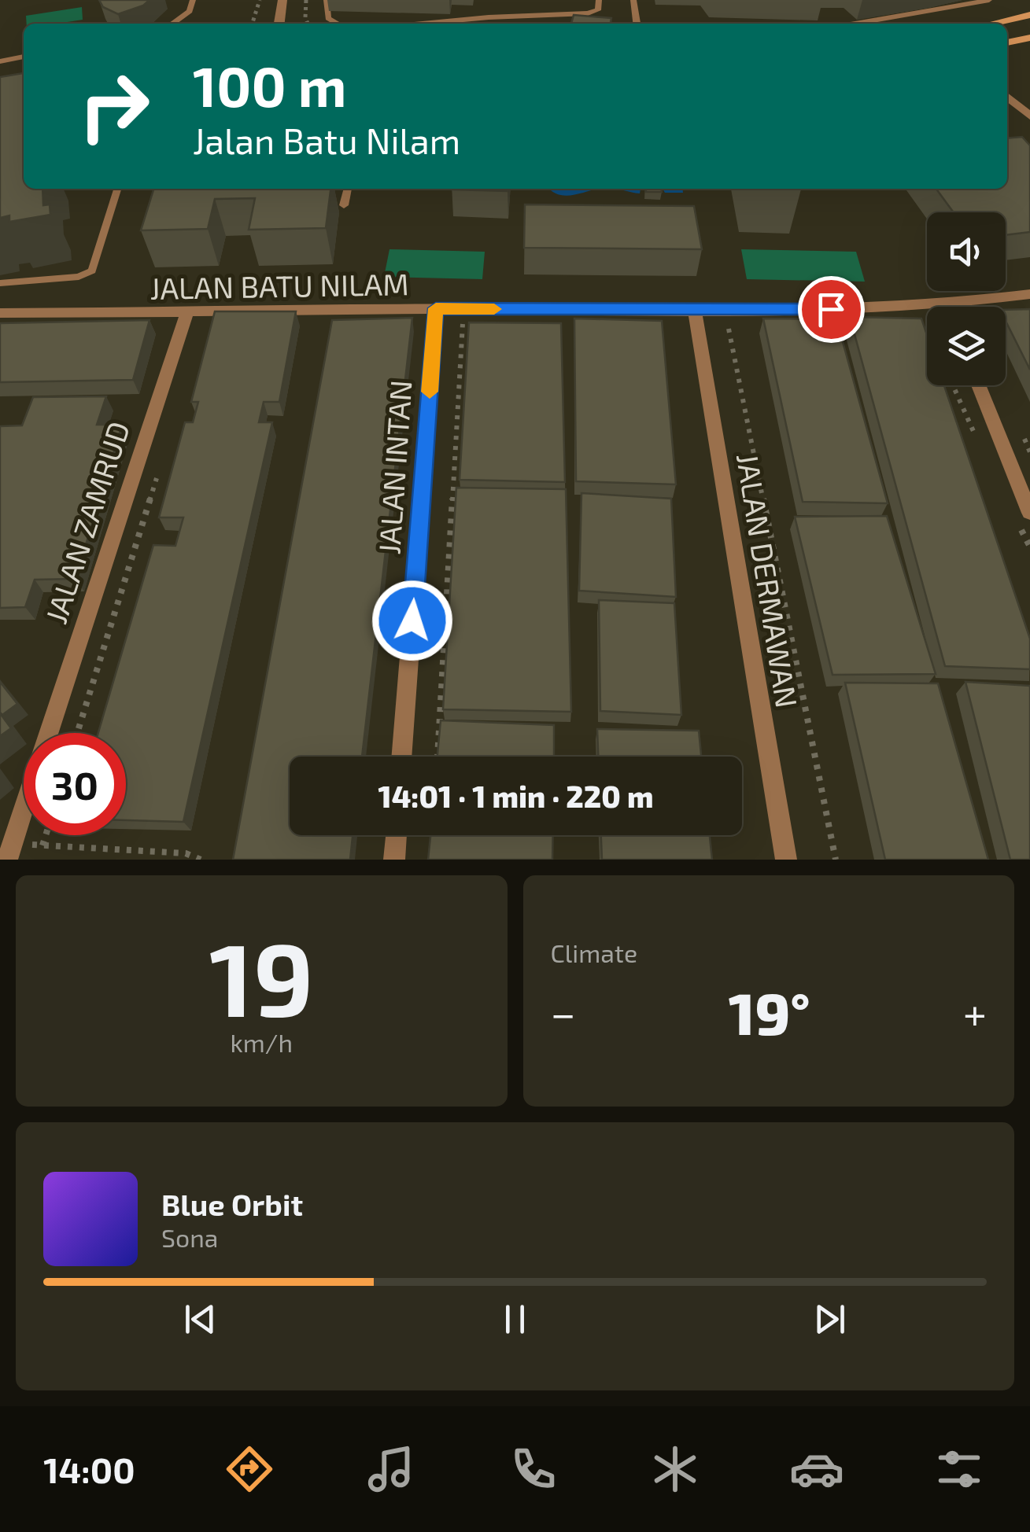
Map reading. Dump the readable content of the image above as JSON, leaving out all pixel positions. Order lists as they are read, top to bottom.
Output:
{
  "streets": {
    "street": [
      "JALAN BATU NILAM",
      "JALAN INTAN",
      "JALAN ZAMRUD",
      "JALAN DERMAWAN"
    ]
  },
  "crossings": [
    ["JALAN BATU NILAM", "JALAN INTAN"],
    ["JALAN BATU NILAM", "JALAN ZAMRUD"],
    ["JALAN BATU NILAM", "JALAN DERMAWAN"]
  ],
  "page": {
    "turn": ["100 m", "Jalan Batu Nilam"],
    "limit": "30",
    "trip": "14:01 · 1 min · 220 m",
    "tile": [
      ["19", "km/h"],
      "Climate"
    ],
    "heat": ["−", "19°", "+"],
    "song": ["Blue Orbit", "Sona"],
    "tabs": "14:00"
  }
}
